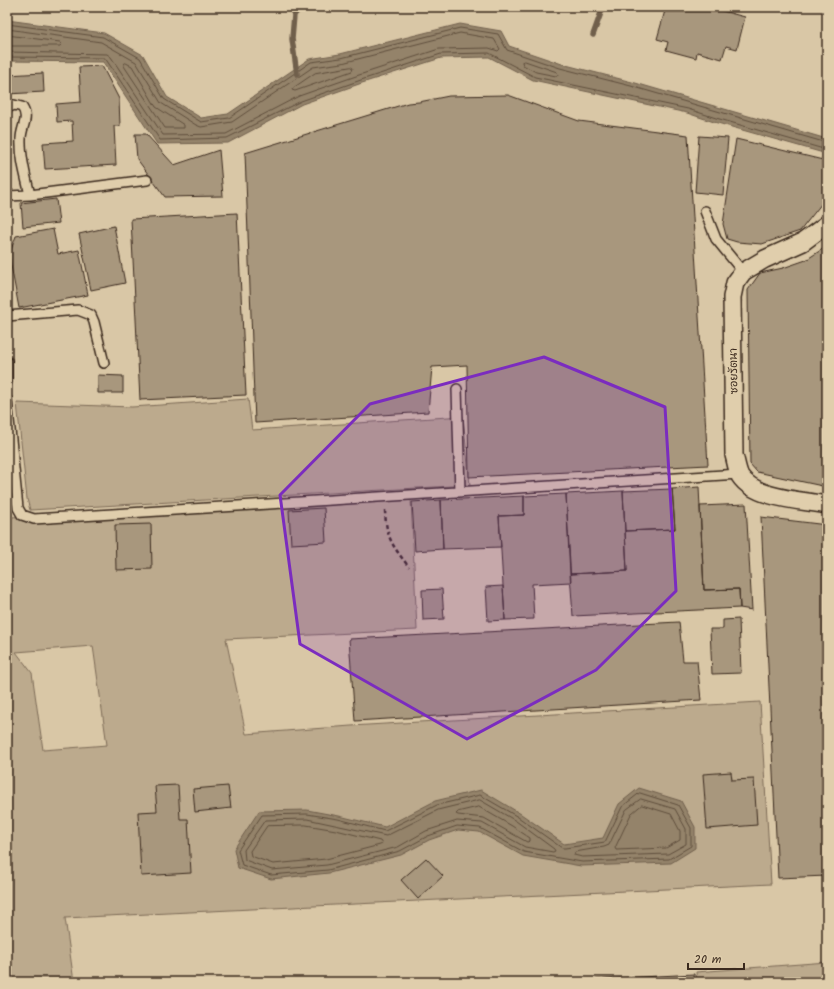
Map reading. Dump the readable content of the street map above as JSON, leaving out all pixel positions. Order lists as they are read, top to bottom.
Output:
{
  "streets": {
    "street": ["ซอยรัตนา"]
  },
  "scale_bar": "20 m"
}
